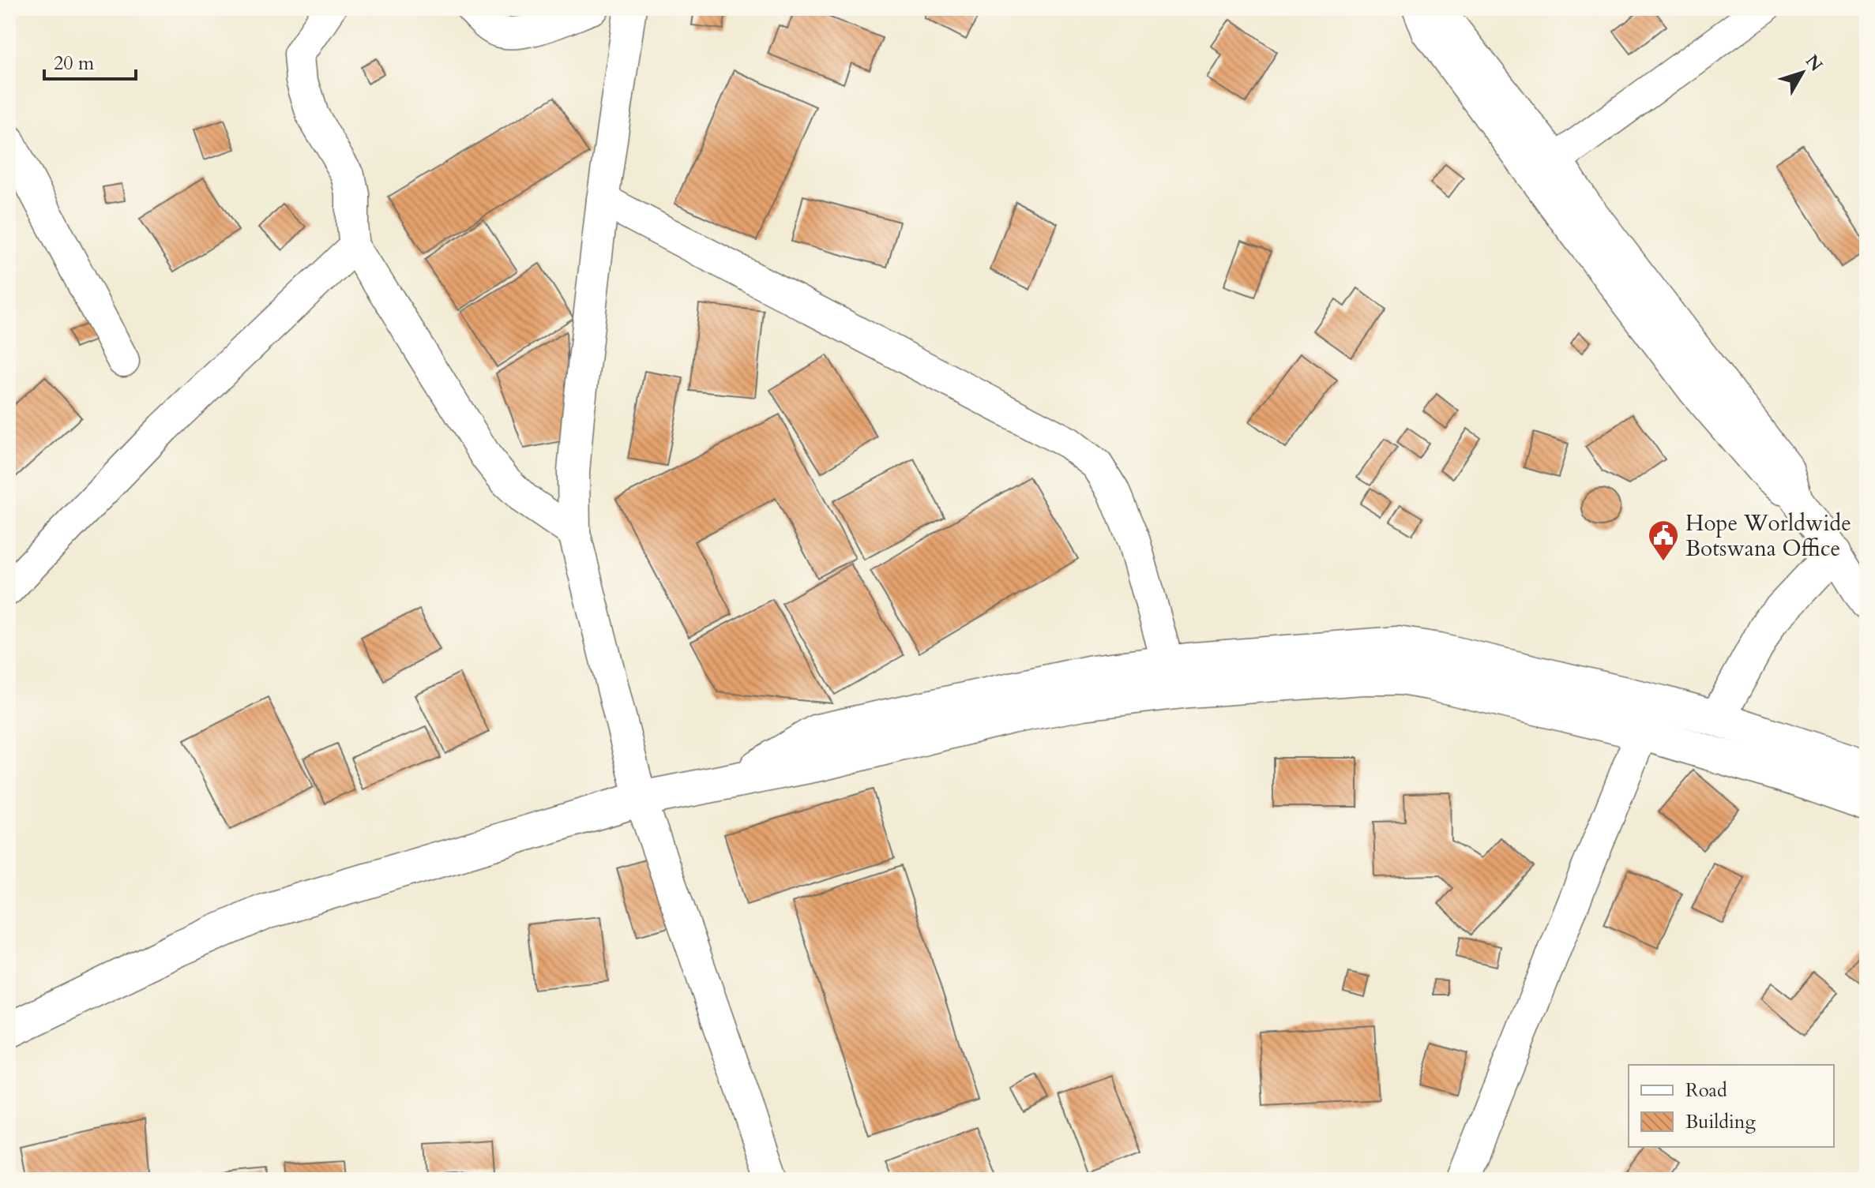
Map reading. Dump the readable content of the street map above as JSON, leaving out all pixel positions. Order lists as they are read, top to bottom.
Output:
{
  "places": {
    "public building": ["Hope Worldwide Botswana Office"]
  },
  "legend": ["Road", "Building"],
  "scale_bar": "20 m",
  "north": "top right"
}
